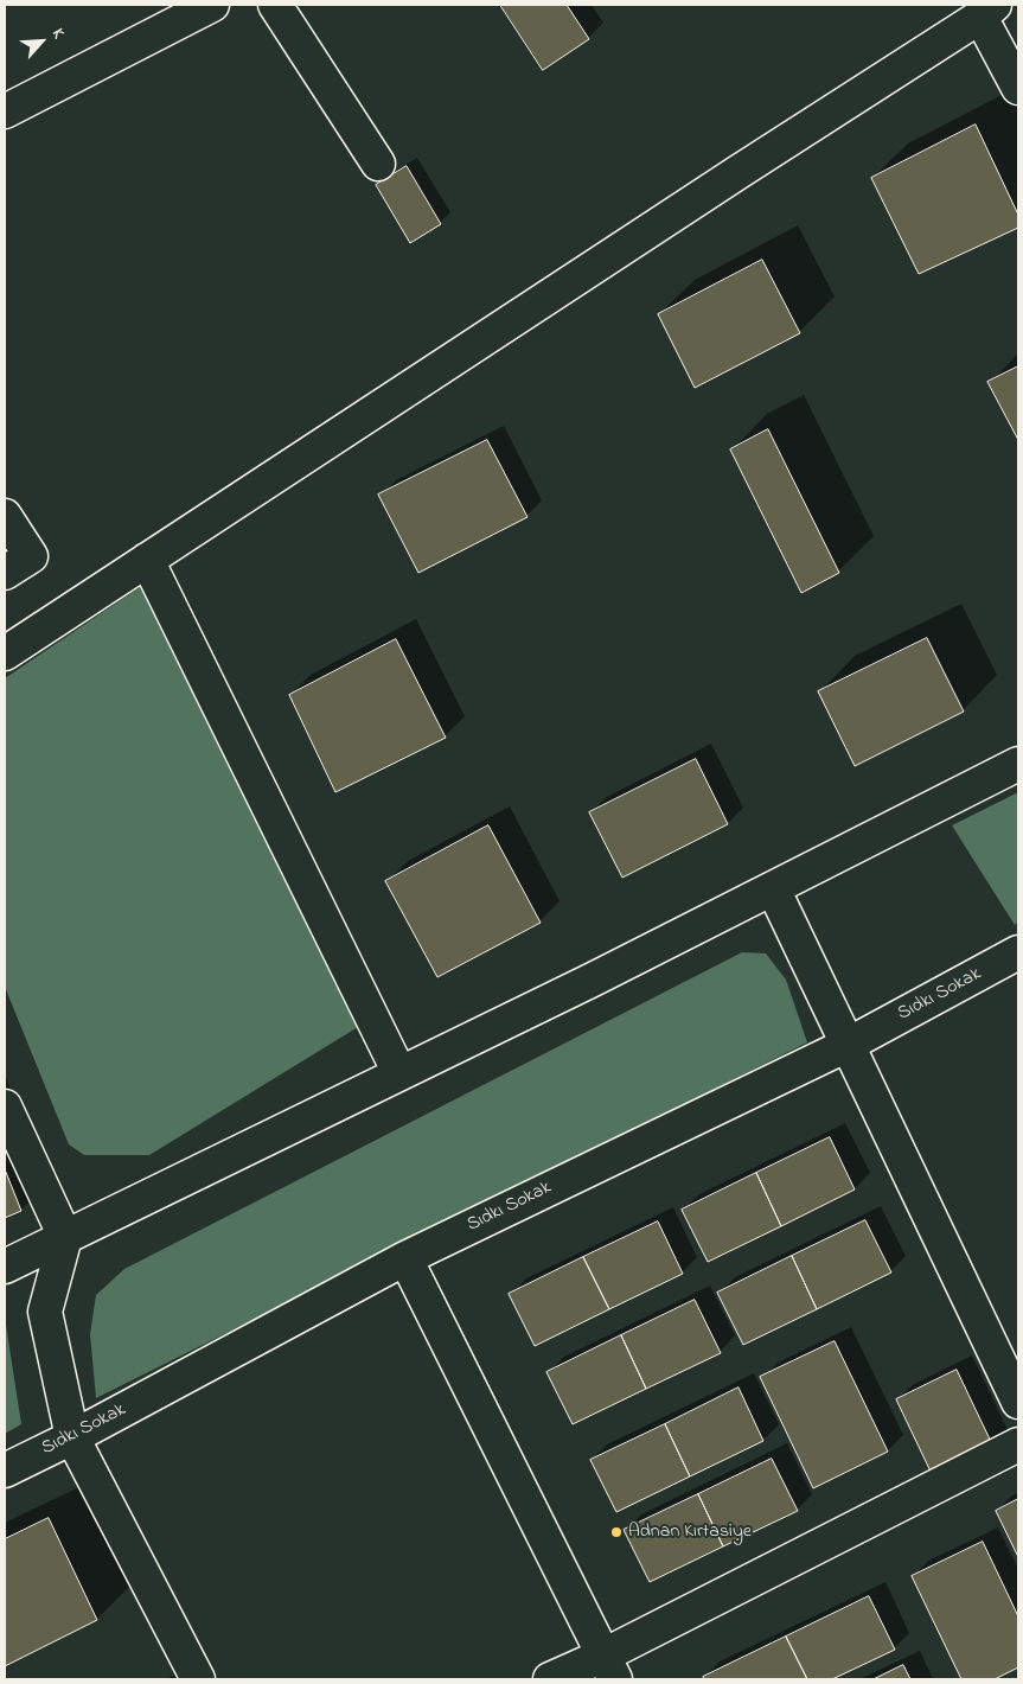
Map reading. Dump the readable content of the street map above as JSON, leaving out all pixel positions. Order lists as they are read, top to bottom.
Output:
{
  "streets": {
    "street": ["Sıdkı Sokak"]
  },
  "places": ["Adnan Kırtasiye"],
  "north": "top right"
}
